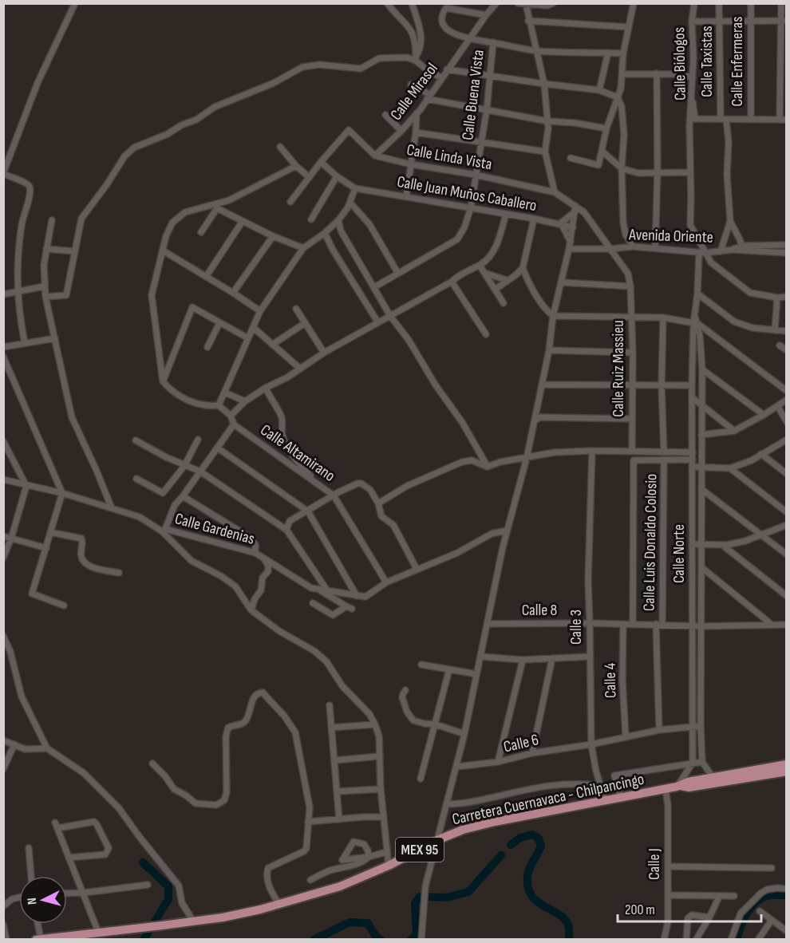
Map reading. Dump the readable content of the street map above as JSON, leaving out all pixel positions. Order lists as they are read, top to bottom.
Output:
{
  "streets": {
    "main road": ["Carretera Cuernavaca - Chilpancingo", "MEX 95"],
    "street": [
      "Calle Taxistas",
      "Calle Enfermeras",
      "Calle Biólogos",
      "Calle Mirasol",
      "Calle Buena Vista",
      "Calle Linda Vista",
      "Calle Juan Muños Caballero",
      "Avenida Oriente",
      "Calle Ruiz Massieu",
      "Calle Altamirano",
      "Calle Gardenias",
      "Calle Luis Donaldo Colosio",
      "Calle Norte",
      "Calle 8",
      "Calle 3",
      "Calle 4",
      "Calle 6",
      "Calle J"
    ]
  },
  "crossings": [
    ["Calle Taxistas", "Calle Biólogos"],
    ["Calle Enfermeras", "Calle Biólogos"],
    ["Calle Mirasol", "Calle Linda Vista"],
    ["Calle Buena Vista", "Calle Linda Vista"],
    ["Calle Buena Vista", "Calle Juan Muños Caballero"],
    ["Calle Linda Vista", "Avenida Oriente"],
    ["Calle Linda Vista", "Calle Ruiz Massieu"],
    ["Avenida Oriente", "Calle Norte"],
    ["Calle Altamirano", "Calle Gardenias"],
    ["Calle Luis Donaldo Colosio", "Calle 8"],
    ["Calle Luis Donaldo Colosio", "Calle 6"],
    ["Calle Norte", "Calle 8"],
    ["Calle Norte", "Calle 6"],
    ["Calle 8", "Calle 3"],
    ["Calle 8", "Calle 4"],
    ["Calle 3", "Calle 6"],
    ["Calle 3", "Carretera Cuernavaca - Chilpancingo"],
    ["Calle 4", "Calle 6"],
    ["Carretera Cuernavaca - Chilpancingo", "Calle J"]
  ],
  "scale_bar": "200 m",
  "north": "left"
}
